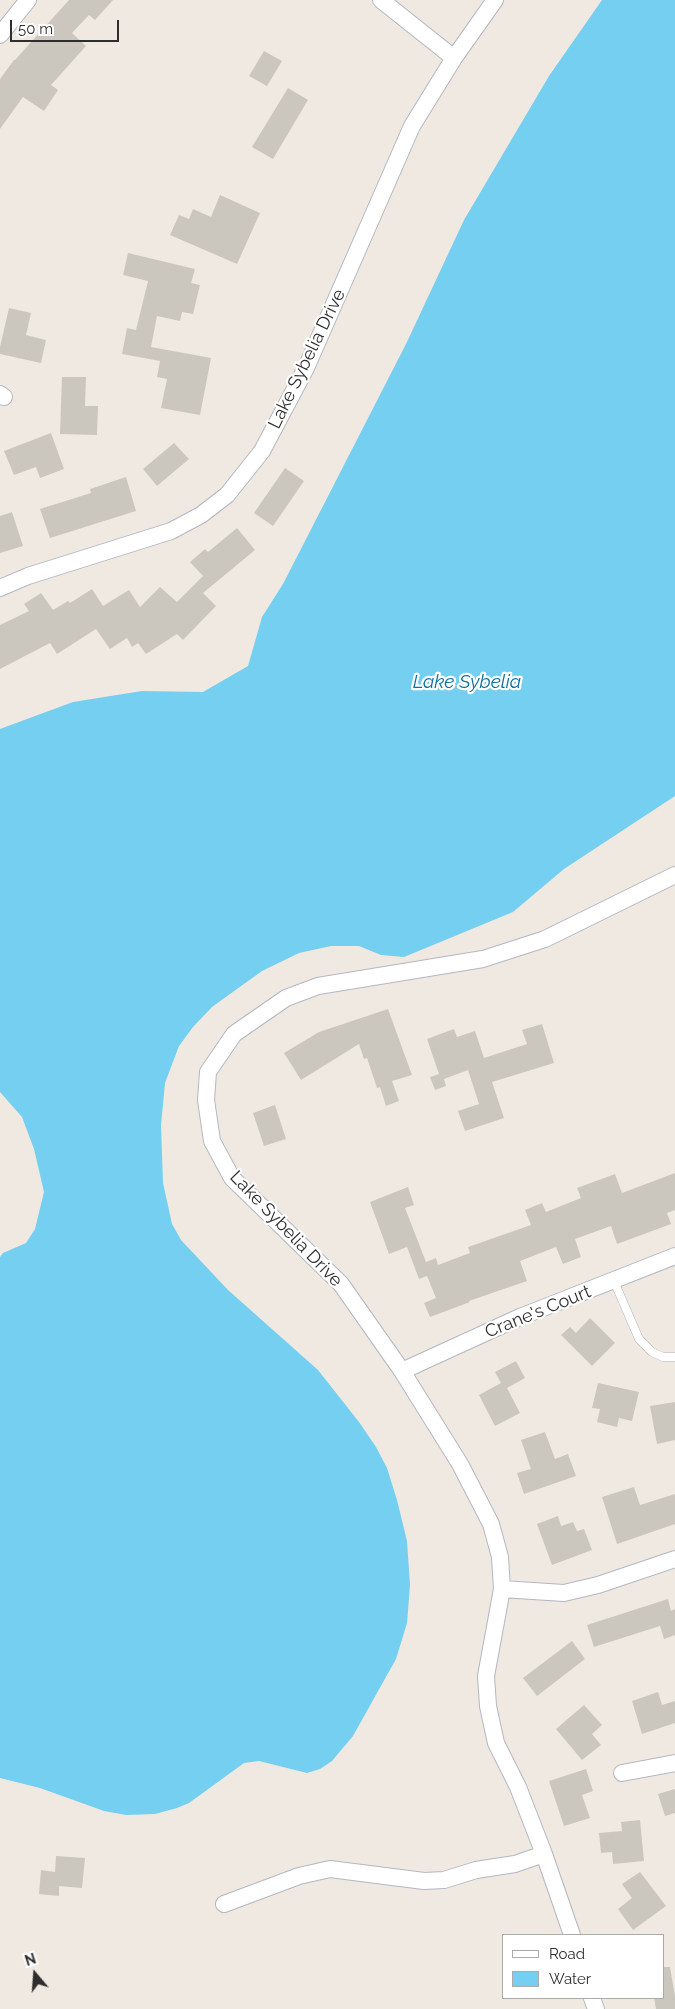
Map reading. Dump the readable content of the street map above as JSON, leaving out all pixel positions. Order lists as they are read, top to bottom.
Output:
{
  "streets": {
    "street": ["Lake Sybelia Drive", "Crane's Court"]
  },
  "crossings": [
    ["Lake Sybelia Drive", "Crane's Court"]
  ],
  "water": ["Lake Sybelia"],
  "legend": ["Road", "Water"],
  "scale_bar": "50 m",
  "north": "top"
}
